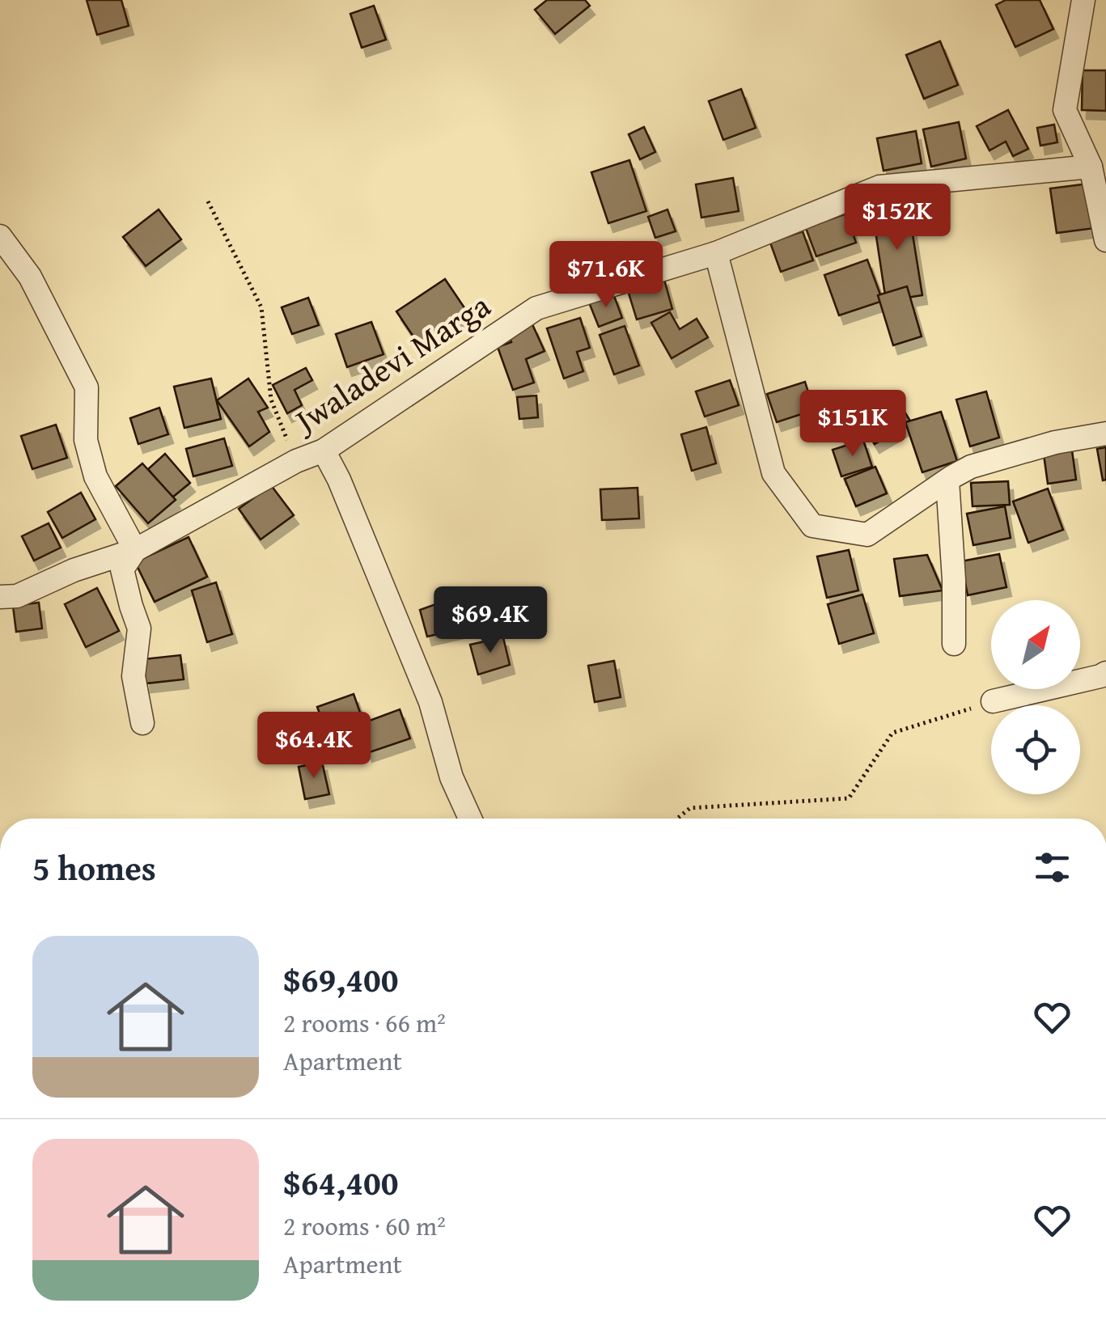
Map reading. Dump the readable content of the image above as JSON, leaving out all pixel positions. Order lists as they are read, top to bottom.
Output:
{
  "streets": {
    "street": ["Jwaladevi Marga"]
  },
  "north": "top right",
  "page": {
    "price": [
      "$152K",
      "$71.6K",
      "$151K",
      "$69.4K",
      "$64.4K"
    ],
    "heading": "5 homes",
    "list": [
      {
        "name": "$69,400",
        "note": "2 rooms · 66 m² · Apartment"
      },
      {
        "name": "$64,400",
        "note": "2 rooms · 60 m² · Apartment"
      }
    ]
  }
}
